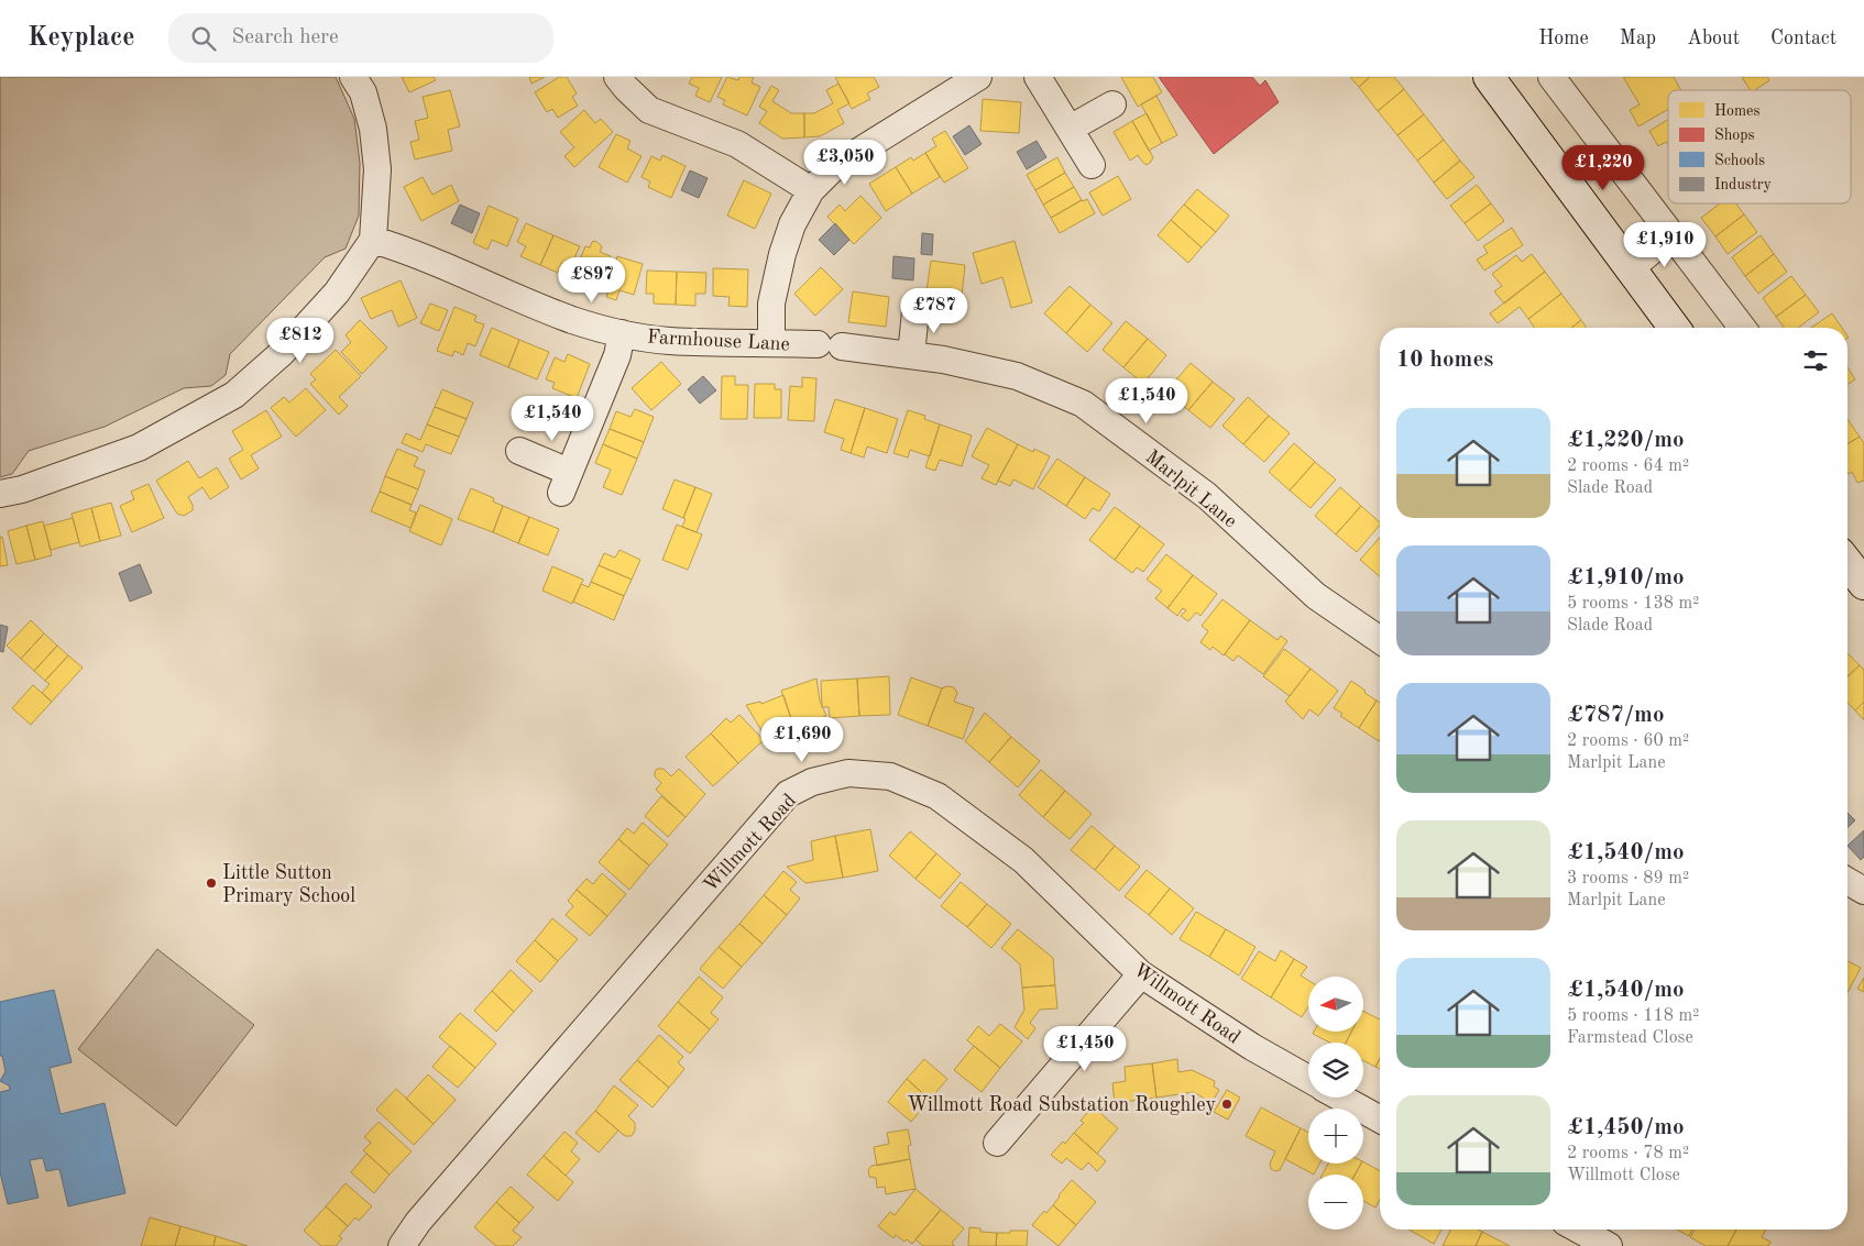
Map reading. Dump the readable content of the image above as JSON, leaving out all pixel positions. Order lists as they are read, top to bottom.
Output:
{
  "streets": {
    "street": ["Farmhouse Lane", "Marlpit Lane", "Willmott Road"]
  },
  "crossings": [
    ["Farmhouse Lane", "Marlpit Lane"]
  ],
  "places": ["Little Sutton Primary School", "Willmott Road Substation Roughley"],
  "legend": [
    "Homes",
    "Shops",
    "Schools",
    "Industry"
  ],
  "north": "left",
  "page": {
    "header": "Keyplace",
    "search": "Search here",
    "nav": [
      "Home",
      "Map",
      "About",
      "Contact"
    ],
    "price": [
      "£3,050",
      "£1,220",
      "£1,910",
      "£897",
      "£787",
      "£812",
      "£1,540",
      "£1,540",
      "£1,690",
      "£1,450"
    ],
    "heading": "10 homes",
    "list": [
      {
        "name": "£1,220/mo",
        "note": "2 rooms · 64 m² · Slade Road"
      },
      {
        "name": "£1,910/mo",
        "note": "5 rooms · 138 m² · Slade Road"
      },
      {
        "name": "£787/mo",
        "note": "2 rooms · 60 m² · Marlpit Lane"
      },
      {
        "name": "£1,540/mo",
        "note": "3 rooms · 89 m² · Marlpit Lane"
      },
      {
        "name": "£1,540/mo",
        "note": "5 rooms · 118 m² · Farmstead Close"
      },
      {
        "name": "£1,450/mo",
        "note": "2 rooms · 78 m² · Willmott Close"
      }
    ],
    "map_buttons": ["+", "−"]
  }
}
